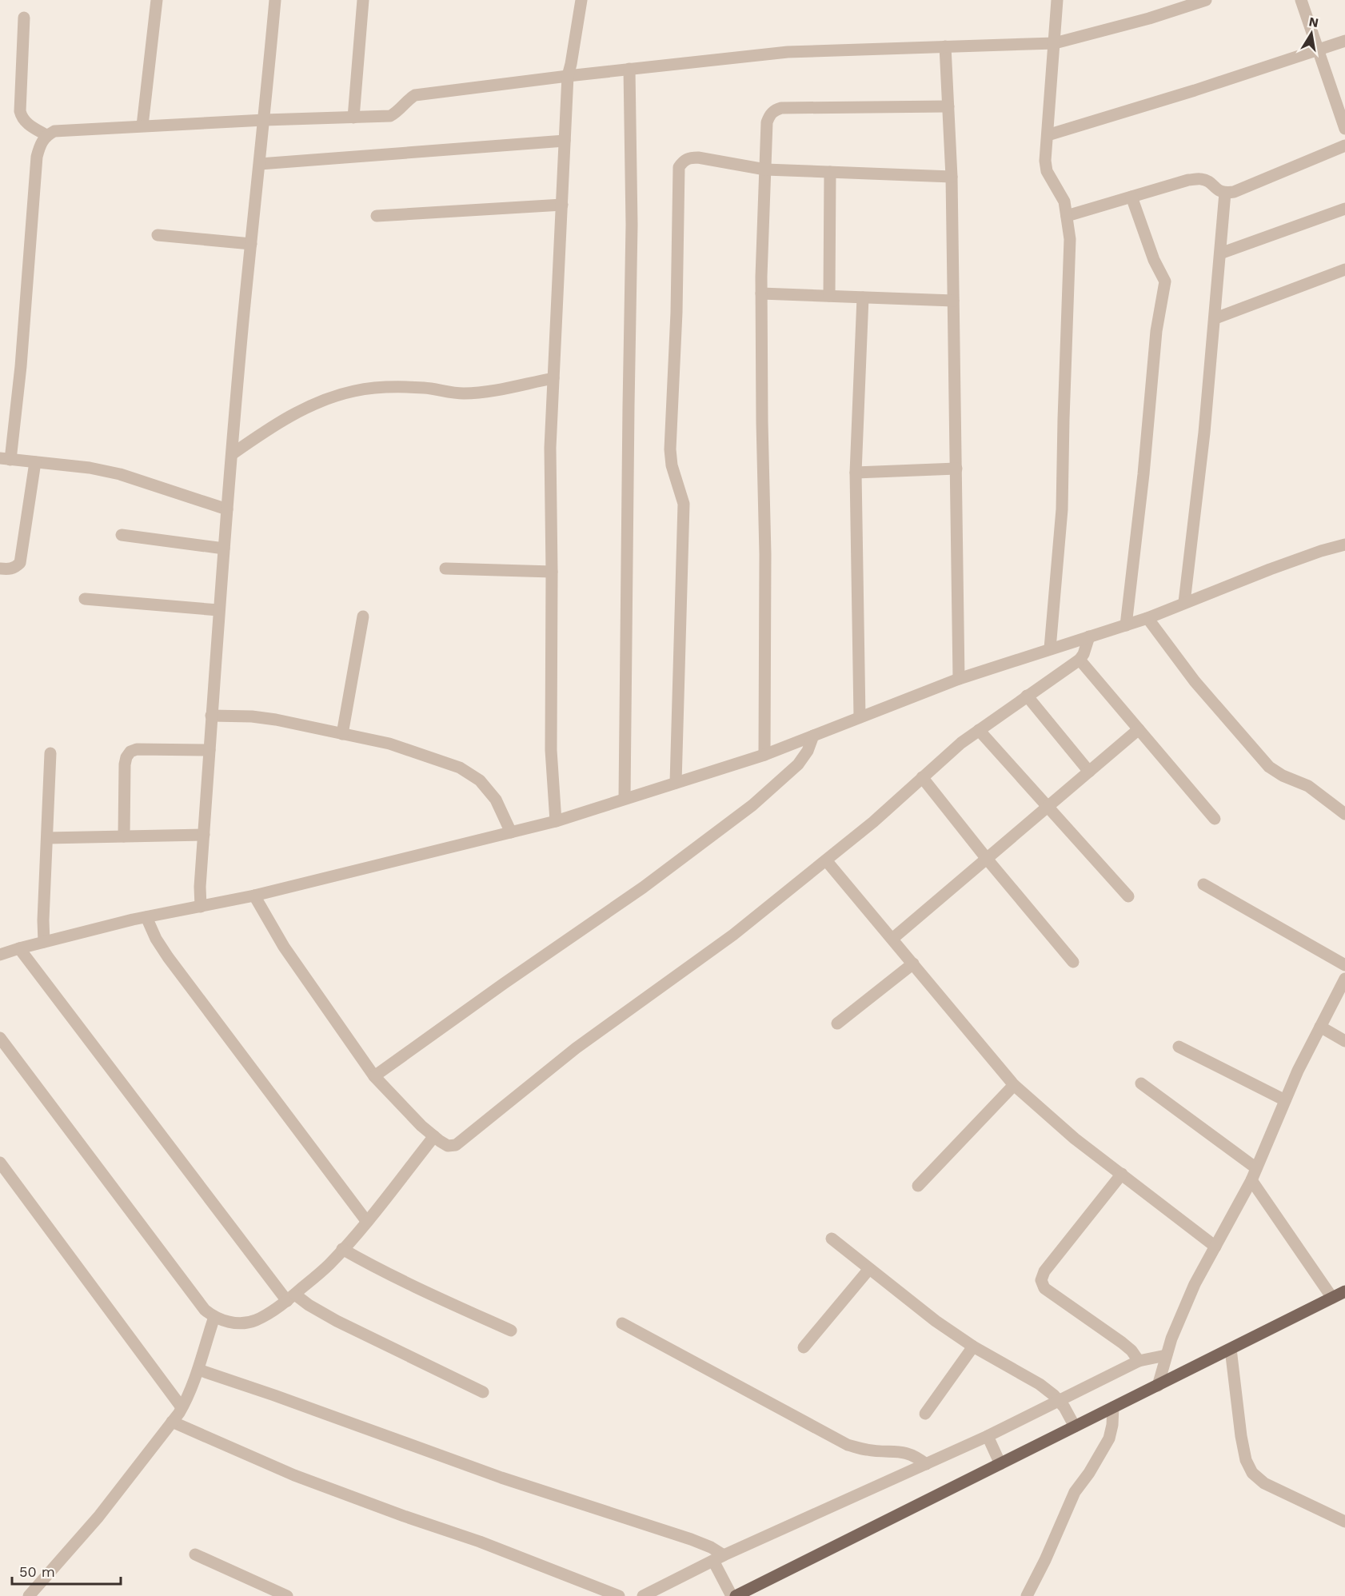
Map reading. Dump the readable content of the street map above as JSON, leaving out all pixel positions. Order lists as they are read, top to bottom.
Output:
{
  "scale_bar": "50 m",
  "north": "top"
}
